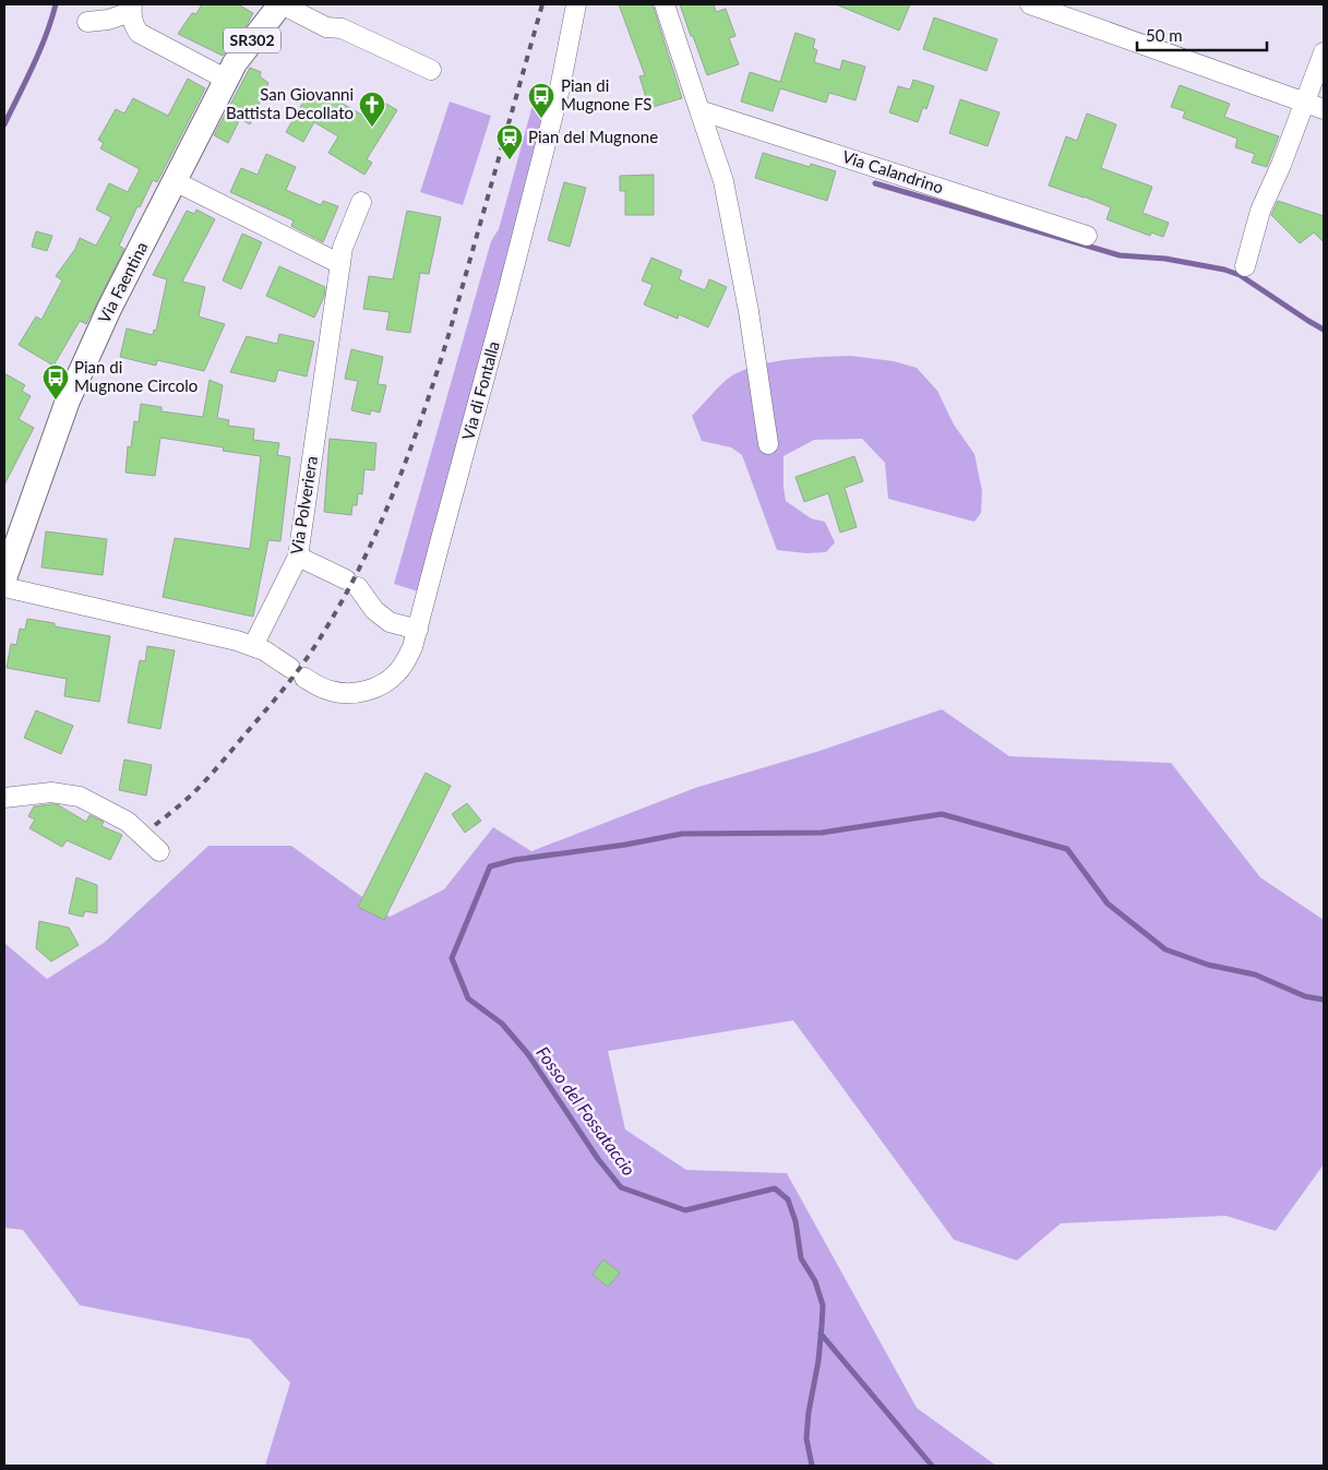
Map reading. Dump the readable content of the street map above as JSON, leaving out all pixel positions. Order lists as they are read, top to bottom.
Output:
{
  "streets": {
    "main road": ["SR302", "Via Faentina"],
    "street": ["Via Calandrino", "Via di Fontalla", "Via Polveriera"]
  },
  "crossings": [
    ["Via di Fontalla", "Via Polveriera"]
  ],
  "water": ["Fosso del Fossataccio"],
  "places": {
    "bus stop": ["Pian di Mugnone FS", "Pian di Mugnone Circolo"],
    "church": ["San Giovanni Battista Decollato"],
    "station": ["Pian del Mugnone"]
  },
  "scale_bar": "50 m"
}
